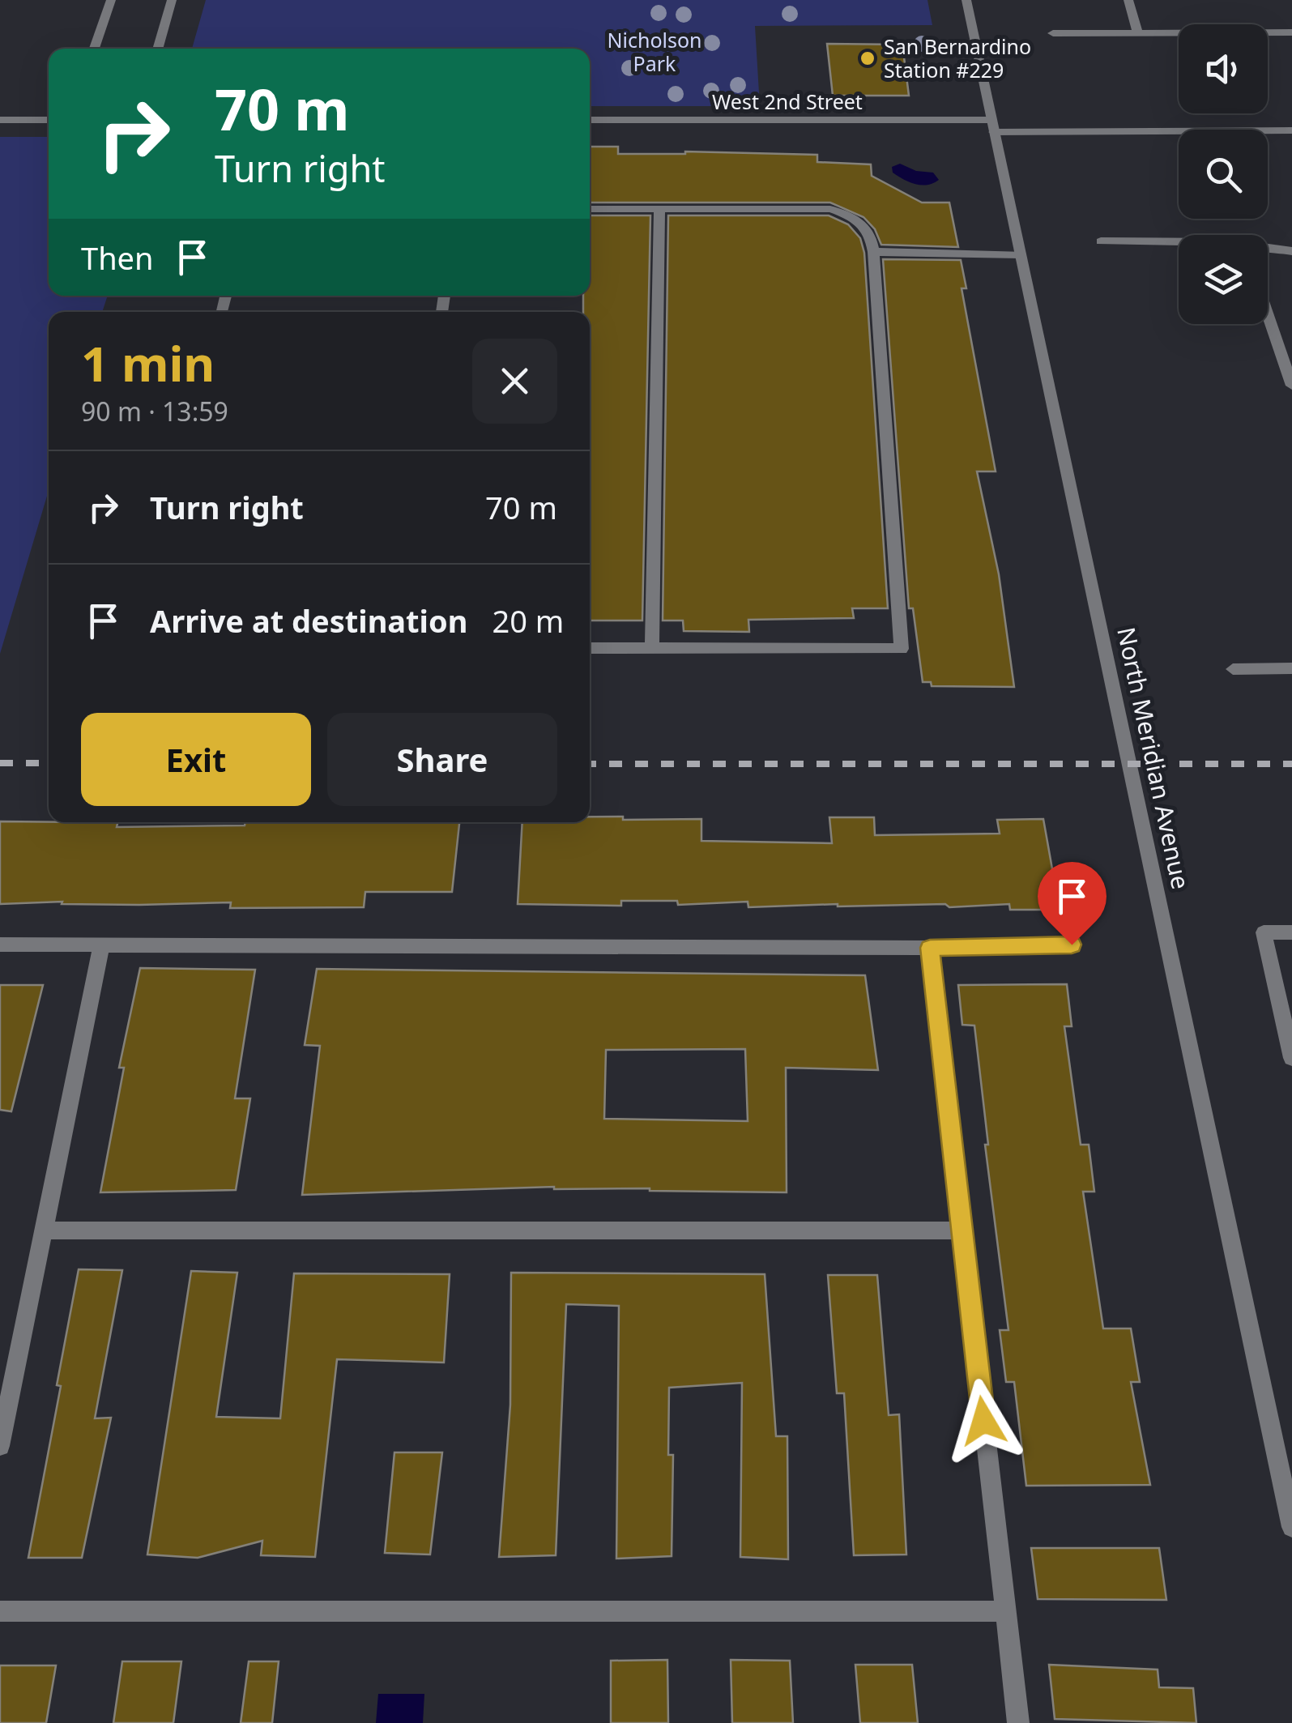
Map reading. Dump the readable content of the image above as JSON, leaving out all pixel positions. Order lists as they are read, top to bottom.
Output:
{
  "streets": {
    "street": ["West 2nd Street", "North Meridian Avenue"]
  },
  "crossings": [
    ["West 2nd Street", "North Meridian Avenue"]
  ],
  "parks": ["Nicholson Park"],
  "places": ["San Bernardino Station #229"],
  "page": {
    "turn": ["70 m", "Turn right"],
    "then": "Then",
    "heading": ["1 min", "90 m · 13:59"],
    "list": [
      {
        "name": "Turn right",
        "value": "70 m"
      },
      {
        "name": "Arrive at destination",
        "value": "20 m"
      }
    ],
    "buttons": ["Exit", "Share"]
  }
}
